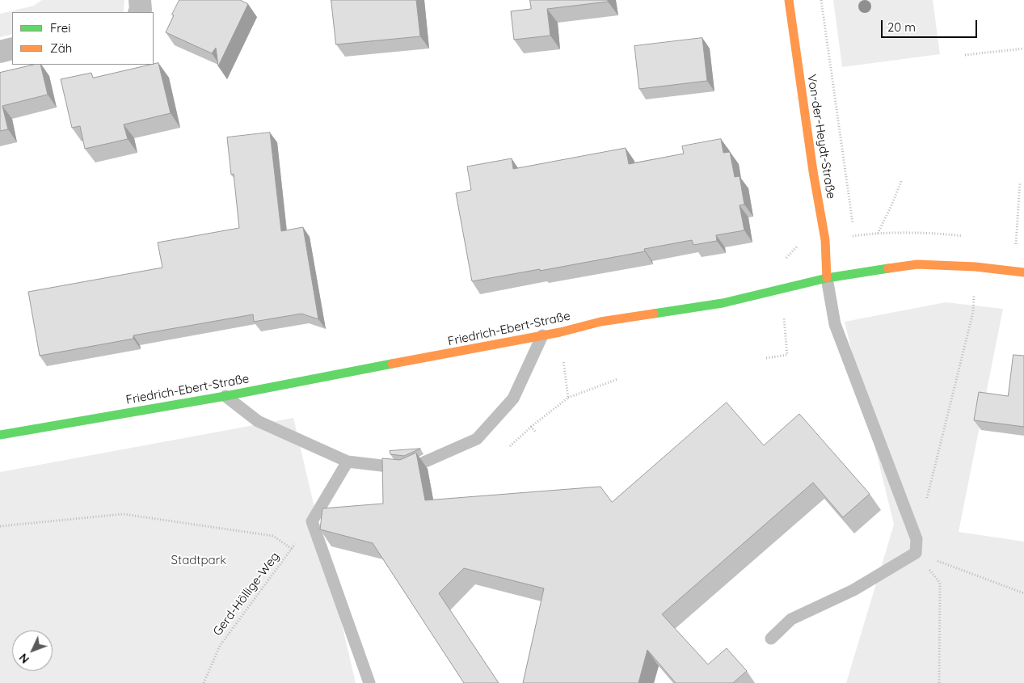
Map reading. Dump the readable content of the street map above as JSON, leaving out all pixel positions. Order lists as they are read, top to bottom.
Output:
{
  "streets": {
    "street": ["Von-der-Heydt-Straße", "Friedrich-Ebert-Straße"],
    "path": ["Gerd-Höllige-Weg"]
  },
  "crossings": [
    ["Von-der-Heydt-Straße", "Friedrich-Ebert-Straße"]
  ],
  "parks": ["Stadtpark"],
  "legend": ["Frei", "Zäh"],
  "scale_bar": "20 m",
  "north": "bottom left"
}
